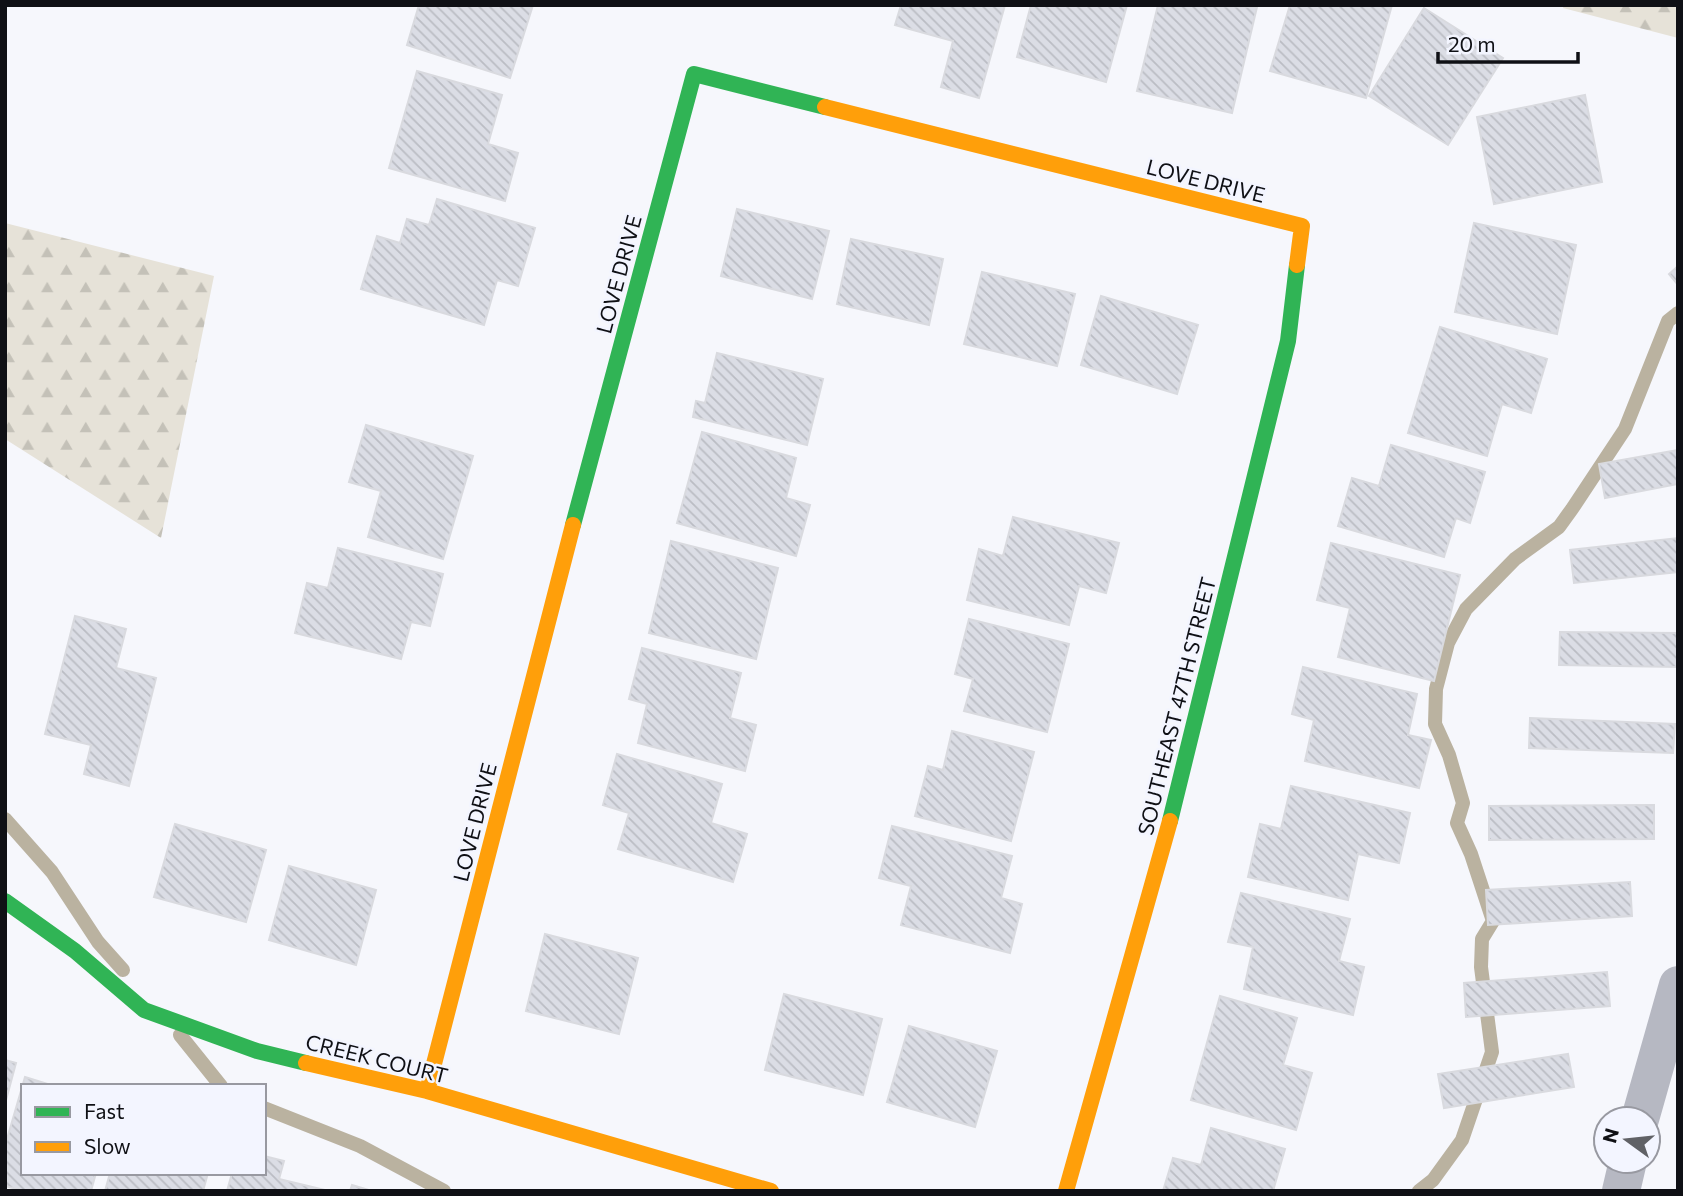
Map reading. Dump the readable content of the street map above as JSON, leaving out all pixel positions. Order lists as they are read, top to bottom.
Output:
{
  "streets": {
    "street": ["LOVE DRIVE", "SOUTHEAST 47TH STREET", "CREEK COURT"]
  },
  "crossings": [
    ["LOVE DRIVE", "SOUTHEAST 47TH STREET"],
    ["LOVE DRIVE", "CREEK COURT"]
  ],
  "legend": ["Fast", "Slow"],
  "scale_bar": "20 m",
  "north": "left"
}
